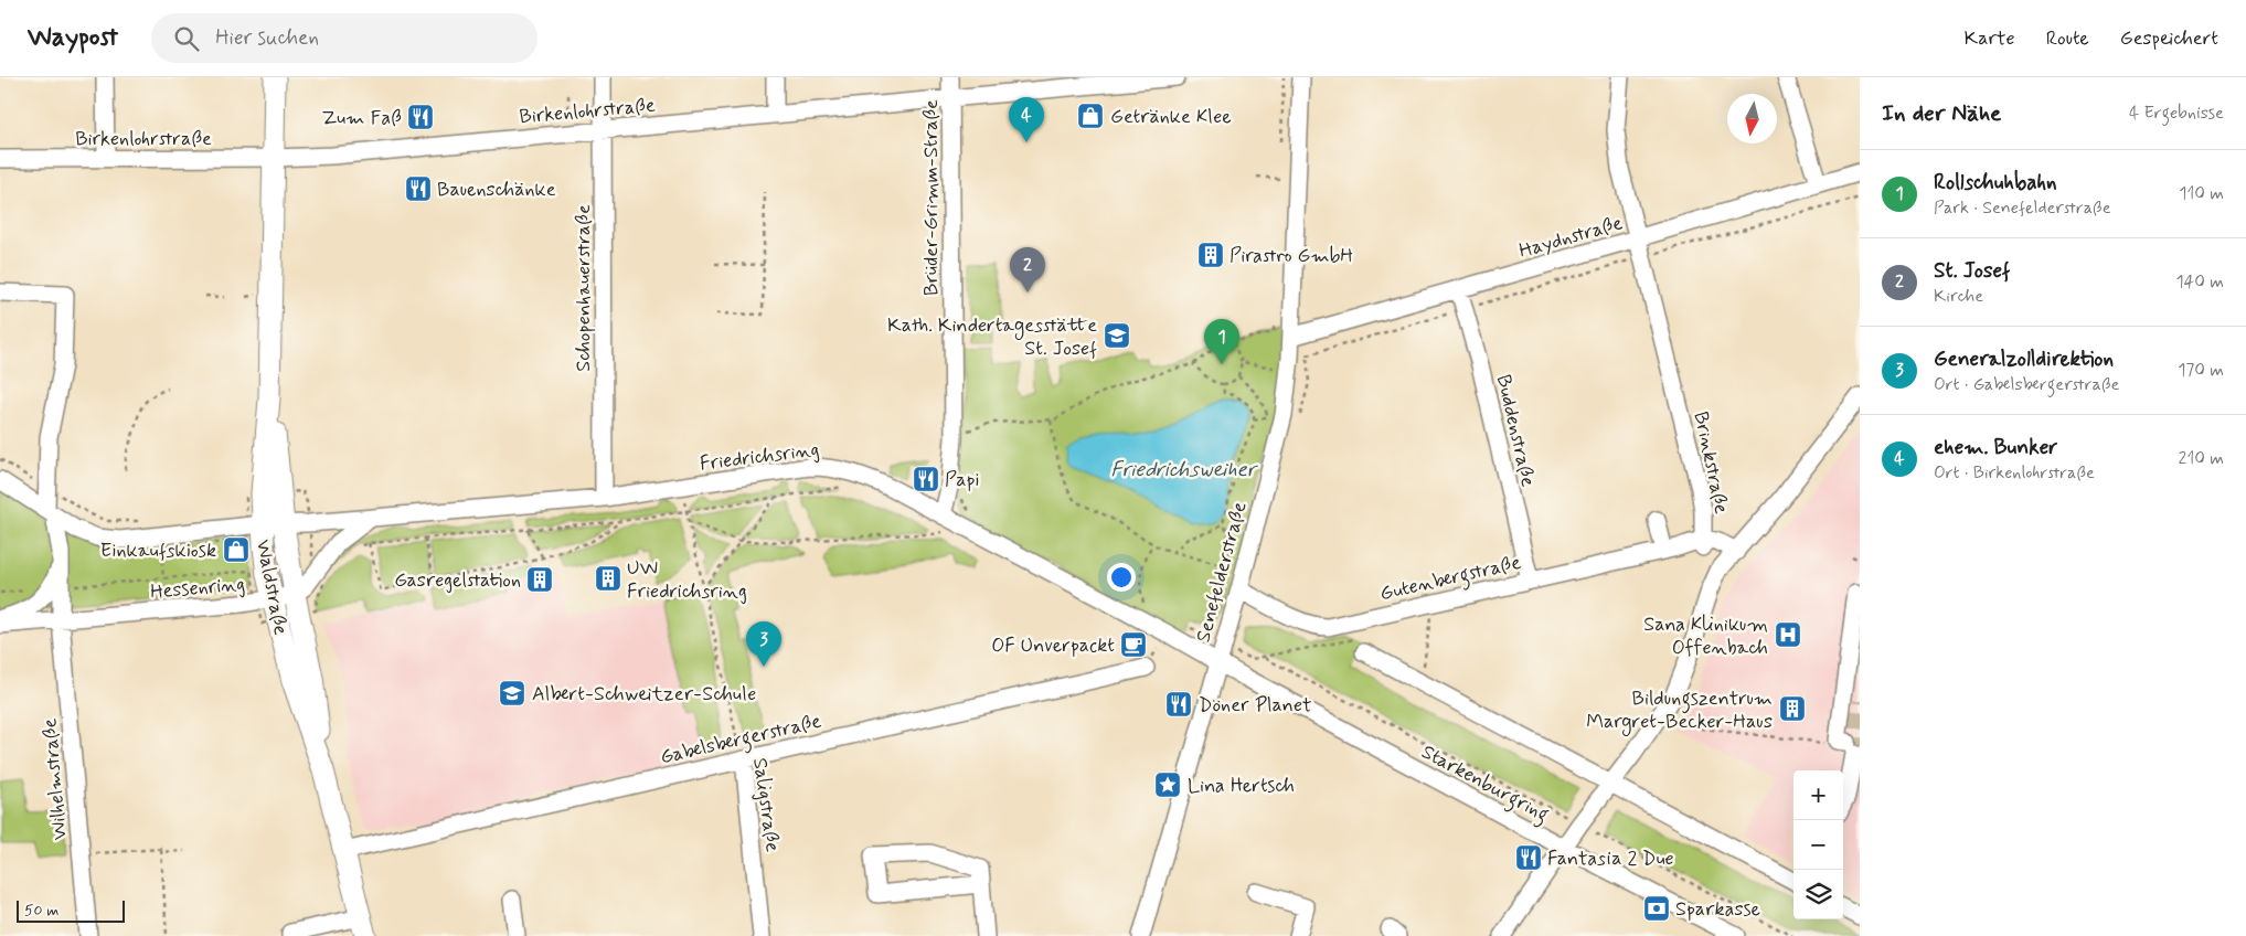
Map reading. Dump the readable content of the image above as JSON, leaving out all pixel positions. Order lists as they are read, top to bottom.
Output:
{
  "streets": {
    "main road": ["Waldstraße"],
    "street": [
      "Birkenlohrstraße",
      "Brüder-Grimm-Straße",
      "Haydnstraße",
      "Schopenhauerstraße",
      "Buddenstraße",
      "Friedrichsring",
      "Brinkstraße",
      "Senefelderstraße",
      "Gutenbergstraße",
      "Hessenring",
      "Gabelsbergerstraße",
      "Wilhelmstraße",
      "Starkenburgring",
      "Saligstraße"
    ]
  },
  "crossings": [
    ["Birkenlohrstraße", "Brüder-Grimm-Straße"],
    ["Birkenlohrstraße", "Schopenhauerstraße"],
    ["Birkenlohrstraße", "Waldstraße"],
    ["Brüder-Grimm-Straße", "Friedrichsring"],
    ["Haydnstraße", "Buddenstraße"],
    ["Haydnstraße", "Brinkstraße"],
    ["Haydnstraße", "Senefelderstraße"],
    ["Schopenhauerstraße", "Friedrichsring"],
    ["Buddenstraße", "Gutenbergstraße"],
    ["Friedrichsring", "Senefelderstraße"],
    ["Friedrichsring", "Waldstraße"],
    ["Friedrichsring", "Starkenburgring"],
    ["Friedrichsring", "Saligstraße"],
    ["Brinkstraße", "Gutenbergstraße"],
    ["Senefelderstraße", "Gutenbergstraße"],
    ["Senefelderstraße", "Starkenburgring"],
    ["Hessenring", "Waldstraße"],
    ["Hessenring", "Wilhelmstraße"],
    ["Waldstraße", "Gabelsbergerstraße"],
    ["Gabelsbergerstraße", "Saligstraße"]
  ],
  "water": ["Friedrichsweiher"],
  "places": {
    "shop": ["Getränke Klee", "Einkaufskiosk"],
    "restaurant": [
      "Zum Faß",
      "Bauenschänke",
      "Papi",
      "Döner Planet",
      "Fantasia 2 Due"
    ],
    "building": [
      "Pirastro GmbH",
      "UW Friedrichsring",
      "Gasregelstation",
      "Bildungszentrum Margret-Becker-Haus"
    ],
    "school or university": ["Kath. Kindertagesstätte St. Josef", "Albert-Schweitzer-Schule"],
    "hospital": ["Sana Klinikum Offenbach"],
    "cafe": ["OF Unverpackt"],
    "place": ["Lina Hertsch"],
    "bank": ["Sparkasse"]
  },
  "scale_bar": "50 m",
  "north": "bottom",
  "page": {
    "header": "Waypost",
    "search": "Hier suchen",
    "nav": ["Karte", "Route", "Gespeichert"],
    "heading": ["In der Nähe", "4 Ergebnisse"],
    "pins": [
      "4",
      "2",
      "1",
      "3"
    ],
    "list": [
      {
        "mark": "1",
        "name": "Rollschuhbahn",
        "note": "Park · Senefelderstraße",
        "value": "110 m"
      },
      {
        "mark": "2",
        "name": "St. Josef",
        "note": "Kirche",
        "value": "140 m"
      },
      {
        "mark": "3",
        "name": "Generalzolldirektion",
        "note": "Ort · Gabelsbergerstraße",
        "value": "170 m"
      },
      {
        "mark": "4",
        "name": "ehem. Bunker",
        "note": "Ort · Birkenlohrstraße",
        "value": "210 m"
      }
    ],
    "map_buttons": ["+", "−"],
    "scale": "50 m"
  }
}
